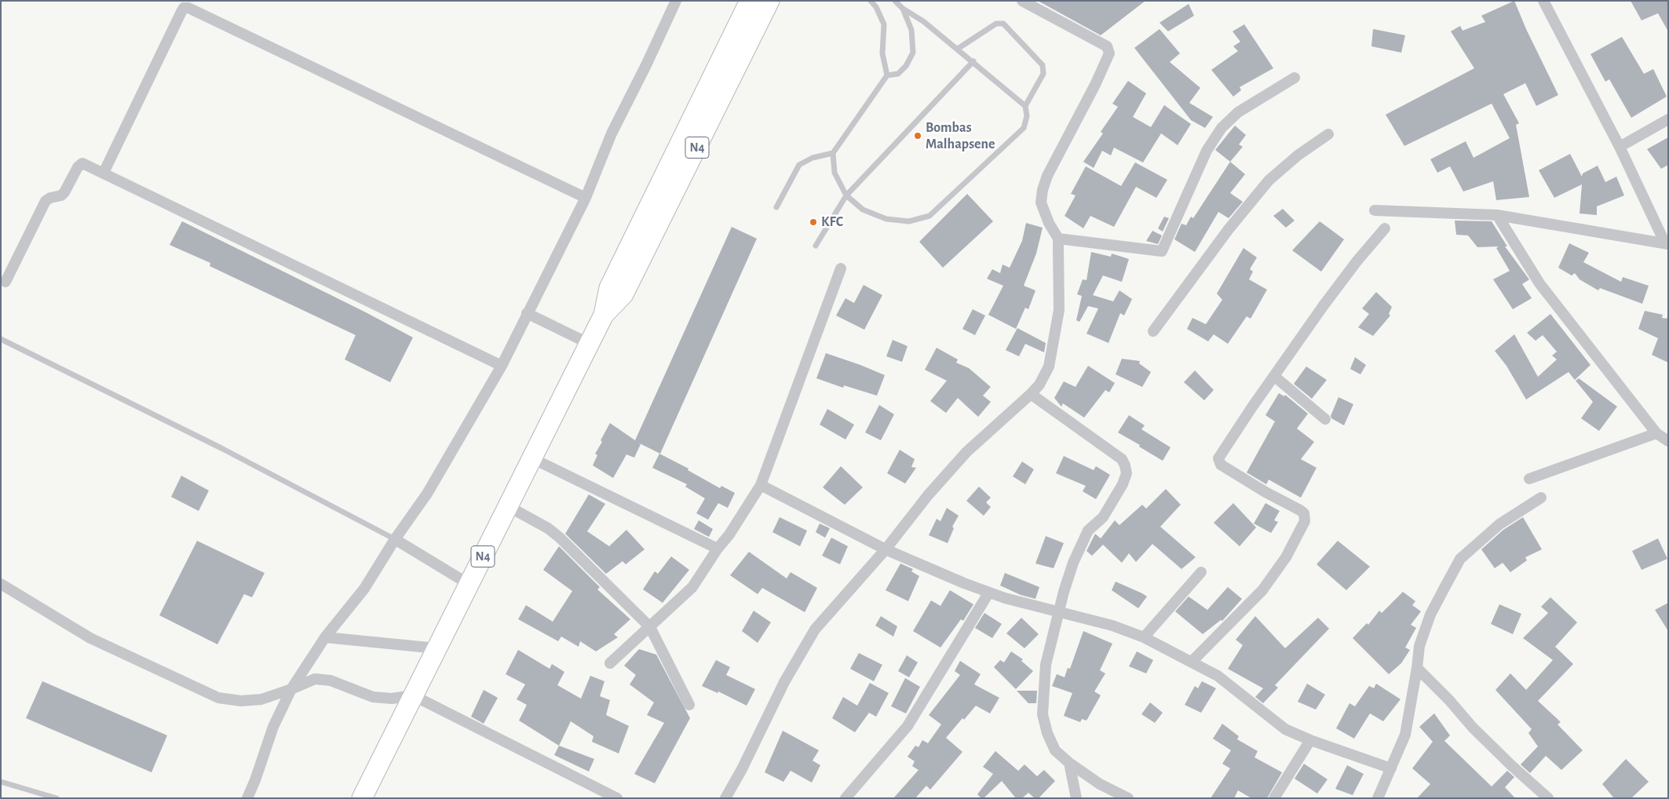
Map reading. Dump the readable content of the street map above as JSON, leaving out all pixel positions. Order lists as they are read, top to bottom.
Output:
{
  "streets": {
    "highway": ["N4"]
  },
  "places": ["Bombas Malhapsene", "KFC"]
}
